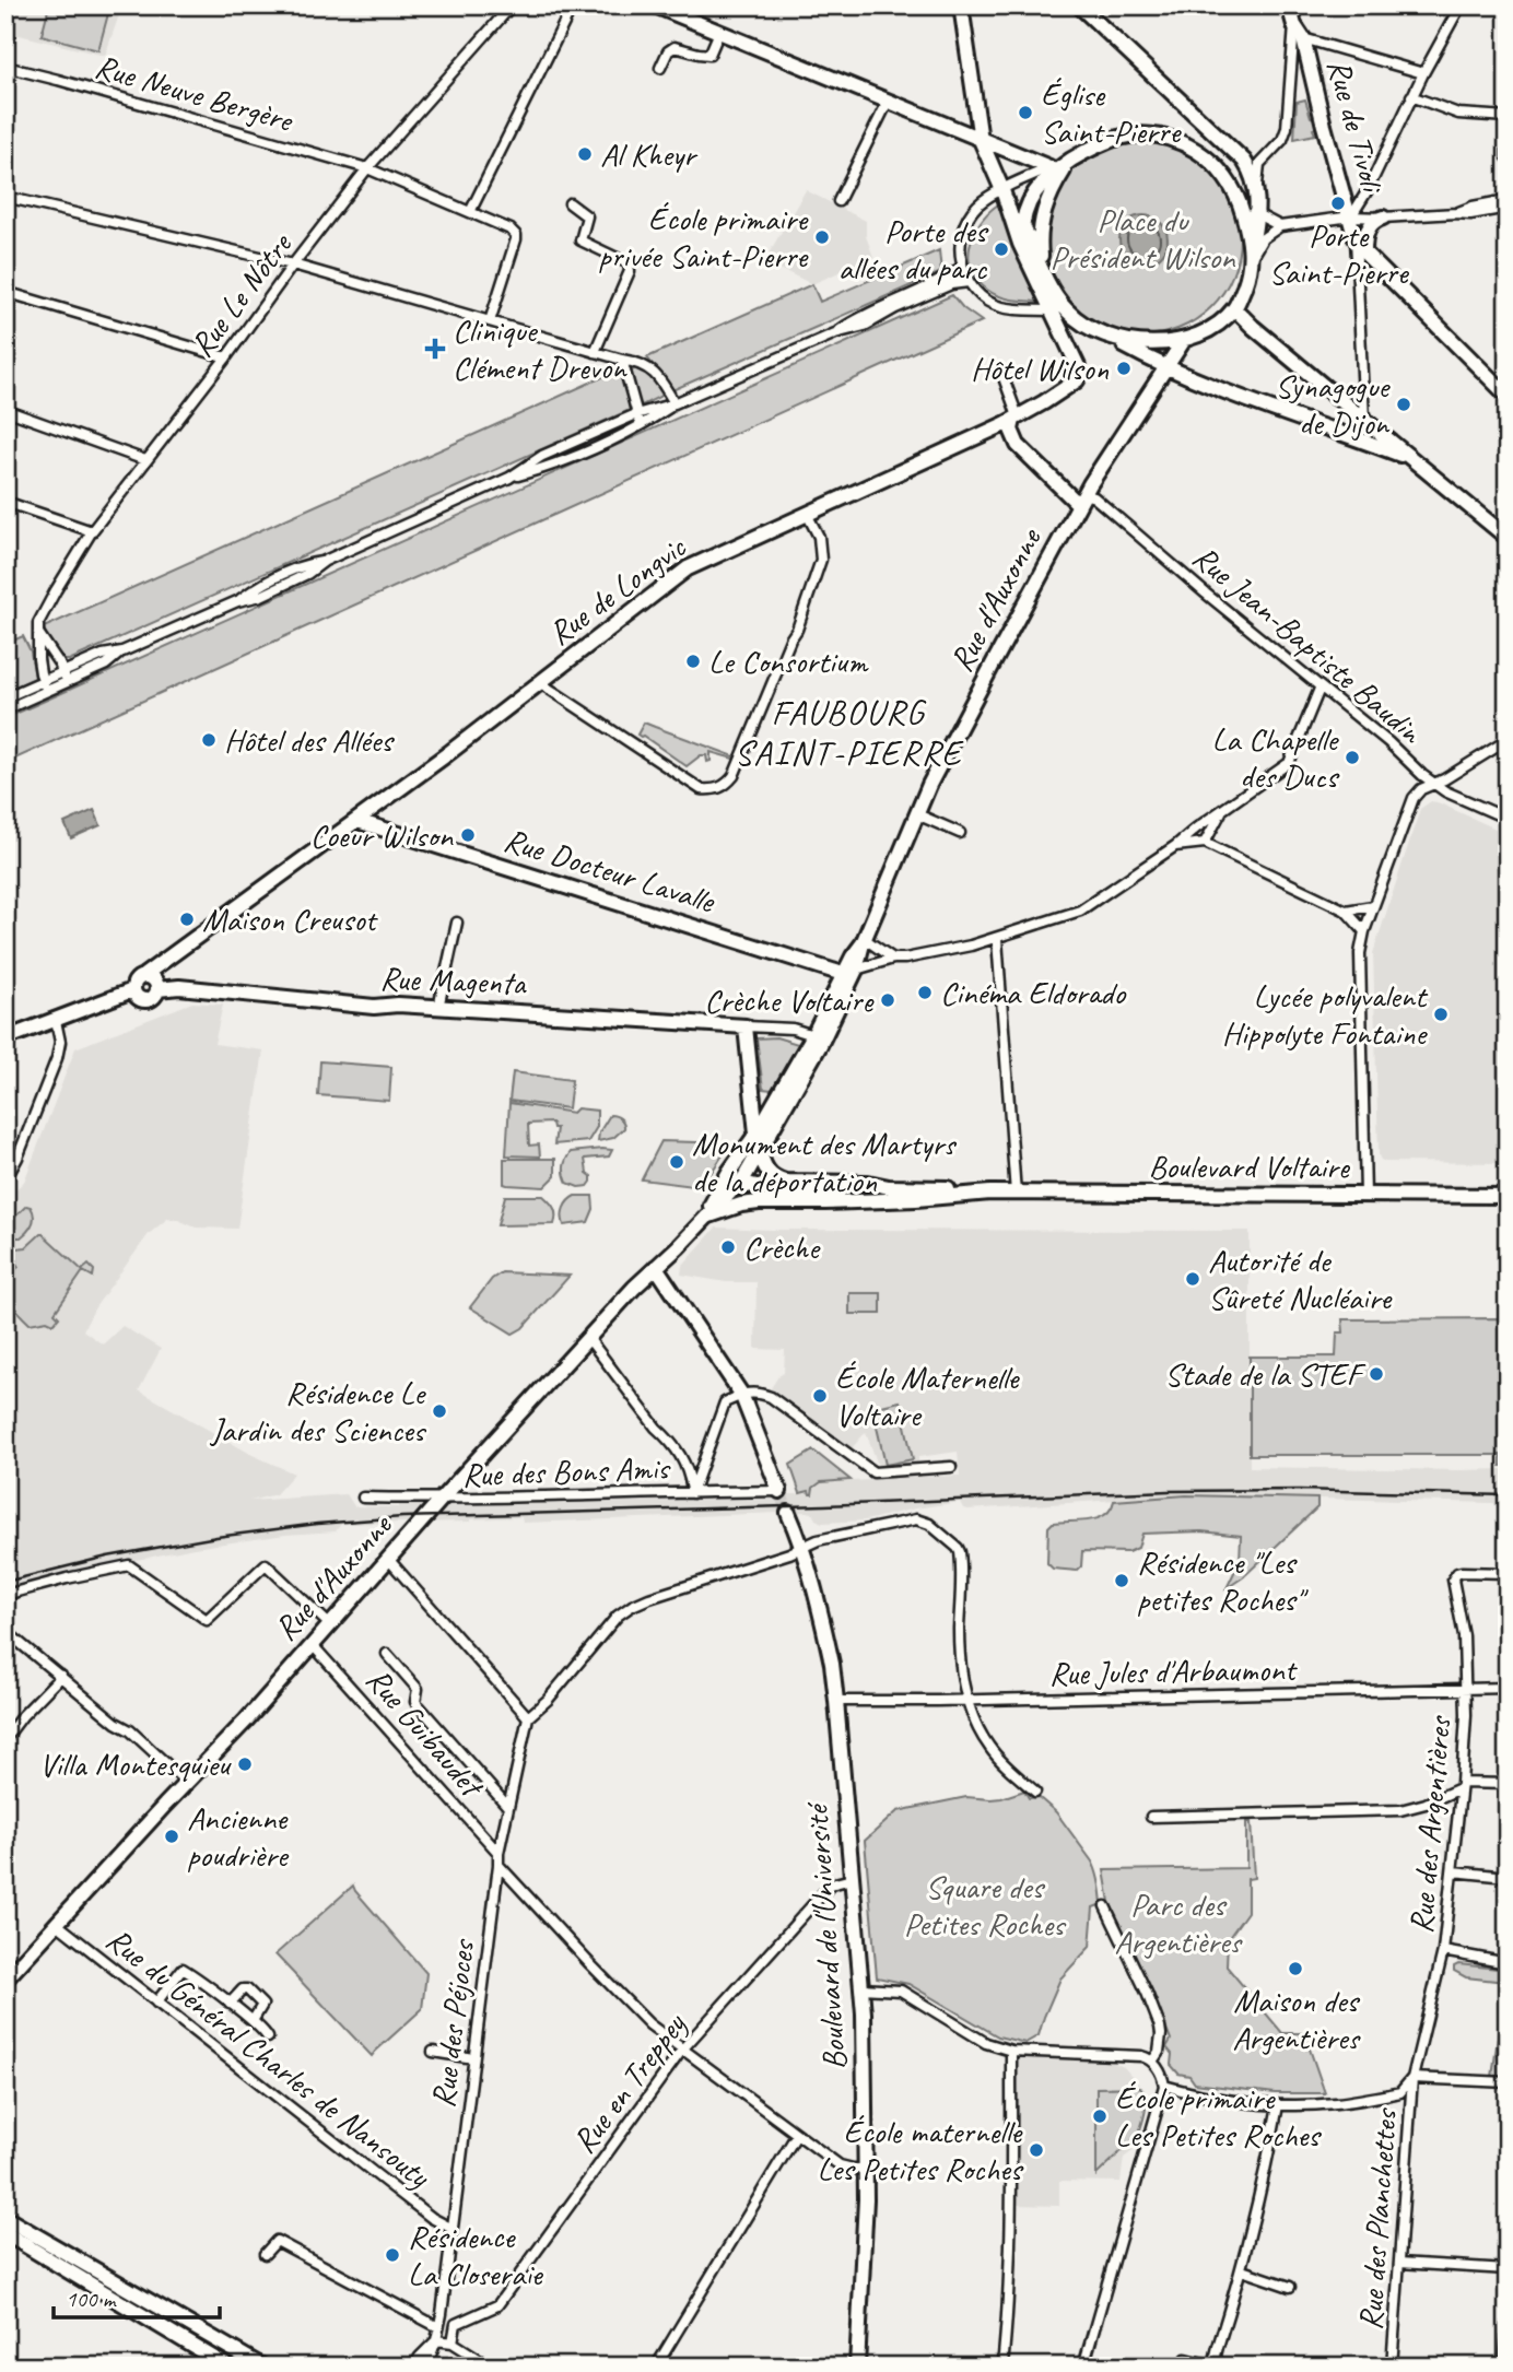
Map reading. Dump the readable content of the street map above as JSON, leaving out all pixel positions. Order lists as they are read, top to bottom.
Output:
{
  "streets": {
    "main road": [
      "Rue de Tivoli",
      "Rue de Longvic",
      "Rue d'Auxonne",
      "Rue Docteur Lavalle",
      "Rue Magenta",
      "Boulevard Voltaire",
      "Boulevard de l'Université"
    ],
    "street": [
      "Rue Neuve Bergère",
      "Rue Le Nôtre",
      "Rue Jean-Baptiste Baudin",
      "Rue des Bons Amis",
      "Rue Jules d'Arbaumont",
      "Rue Guibaudet",
      "Rue des Argentières",
      "Rue des Péjoces",
      "Rue du Général Charles de Nansouty",
      "Rue en Treppey",
      "Rue des Planchettes"
    ]
  },
  "crossings": [
    ["Rue Neuve Bergère", "Rue Le Nôtre"],
    ["Rue de Longvic", "Rue Docteur Lavalle"],
    ["Rue de Longvic", "Rue Magenta"],
    ["Rue d'Auxonne", "Rue Jean-Baptiste Baudin"],
    ["Rue d'Auxonne", "Rue Docteur Lavalle"],
    ["Rue d'Auxonne", "Boulevard Voltaire"],
    ["Rue d'Auxonne", "Rue des Bons Amis"],
    ["Rue d'Auxonne", "Rue Guibaudet"],
    ["Rue d'Auxonne", "Rue du Général Charles de Nansouty"],
    ["Rue Jules d'Arbaumont", "Rue des Argentières"],
    ["Rue Jules d'Arbaumont", "Boulevard de l'Université"],
    ["Rue Guibaudet", "Rue des Péjoces"],
    ["Rue des Argentières", "Rue des Planchettes"],
    ["Boulevard de l'Université", "Rue en Treppey"],
    ["Rue des Péjoces", "Rue du Général Charles de Nansouty"]
  ],
  "districts": ["FAUBOURG SAINT-PIERRE"],
  "parks": ["Place du Président Wilson", "Square des Petites Roches", "Parc des Argentières"],
  "places": {
    "other": [
      "Église Saint-Pierre",
      "Al Kheyr",
      "Porte Saint-Pierre",
      "École primaire privée Saint-Pierre",
      "Porte des allées du parc",
      "Hôtel Wilson",
      "Synagogue de Dijon",
      "Le Consortium",
      "Hôtel des Allées",
      "La Chapelle des Ducs",
      "Coeur Wilson",
      "Maison Creusot",
      "Cinéma Eldorado",
      "Crèche Voltaire",
      "Lycée polyvalent Hippolyte Fontaine",
      "Monument des Martyrs de la déportation",
      "Crèche",
      "Autorité de Sûreté Nucléaire",
      "Stade de la STEF",
      "École Maternelle Voltaire",
      "Résidence Le Jardin des Sciences",
      "Résidence \"Les petites Roches\"",
      "Villa Montesquieu",
      "Ancienne poudrière",
      "Maison des Argentières",
      "École primaire Les Petites Roches",
      "École maternelle Les Petites Roches",
      "Résidence La Closeraie"
    ],
    "health": ["Clinique Clément Drevon"]
  },
  "scale_bar": "100 m"
}
